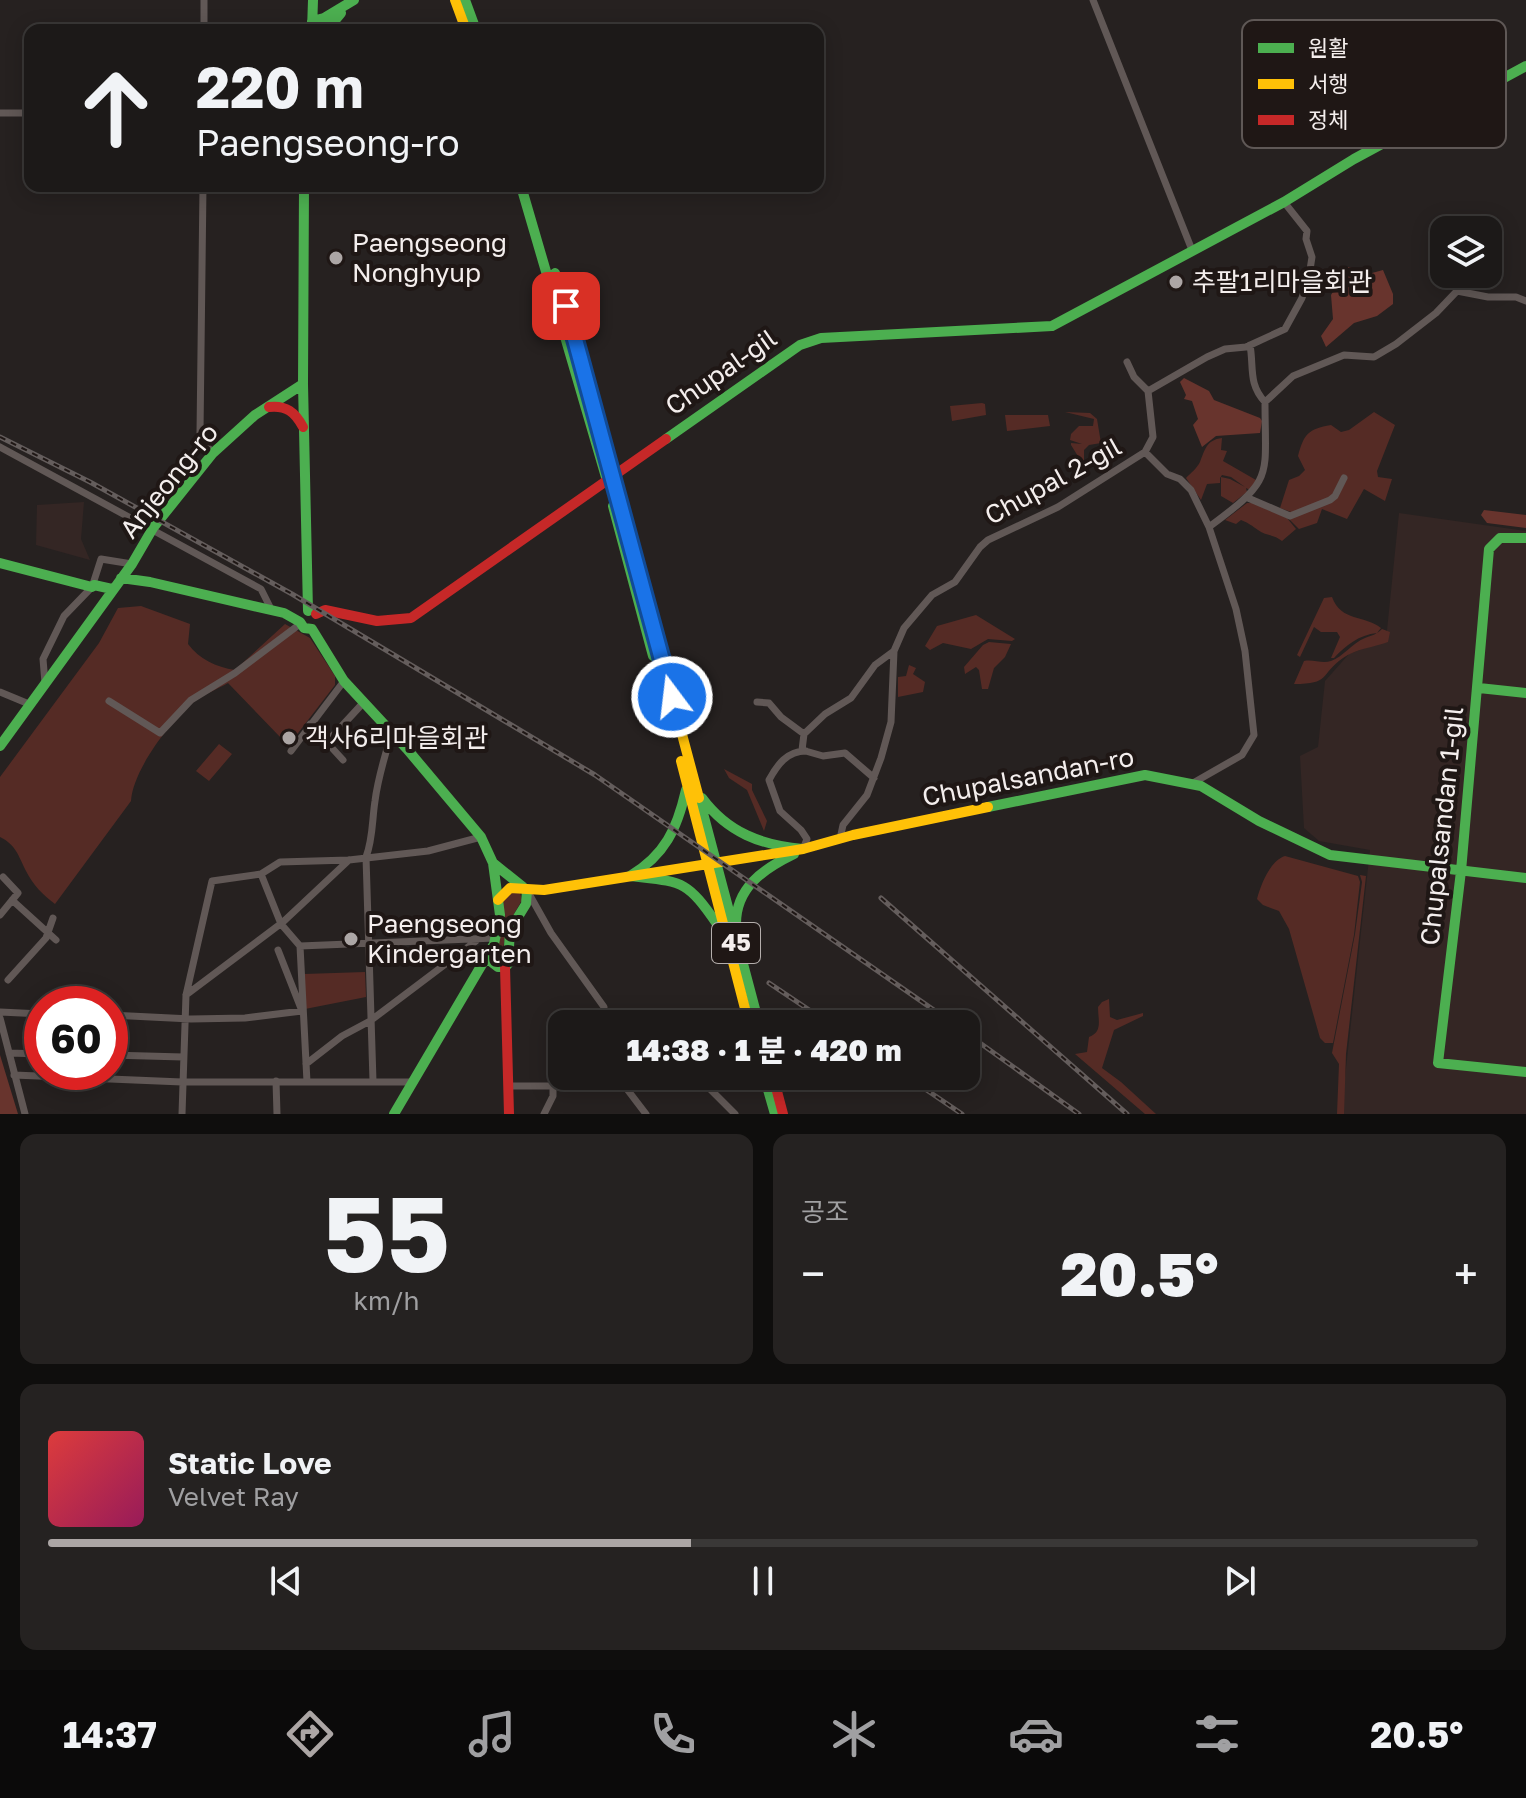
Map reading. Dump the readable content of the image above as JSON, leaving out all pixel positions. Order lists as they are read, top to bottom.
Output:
{
  "streets": {
    "street": [
      "Chupal-gil",
      "Anjeong-ro",
      "Chupal 2-gil",
      "Chupalsandan-ro",
      "Chupalsandan 1-gil",
      "45"
    ]
  },
  "crossings": [
    ["Chupal 2-gil", "Chupalsandan-ro"],
    ["Chupalsandan-ro", "Chupalsandan 1-gil"],
    ["Chupalsandan-ro", "45"]
  ],
  "places": [
    "Paengseong Nonghyup",
    "추팔1리마을회관",
    "객사6리마을회관",
    "Paengseong Kindergarten"
  ],
  "legend": ["원활", "서행", "정체"],
  "page": {
    "turn": ["220 m", "Paengseong-ro"],
    "limit": "60",
    "trip": "14:38 · 1 분 · 420 m",
    "tile": [
      ["55", "km/h"],
      "공조"
    ],
    "heat": ["−", "20.5°", "+"],
    "song": ["Static Love", "Velvet Ray"],
    "tabs": ["14:37", "20.5°"]
  }
}
